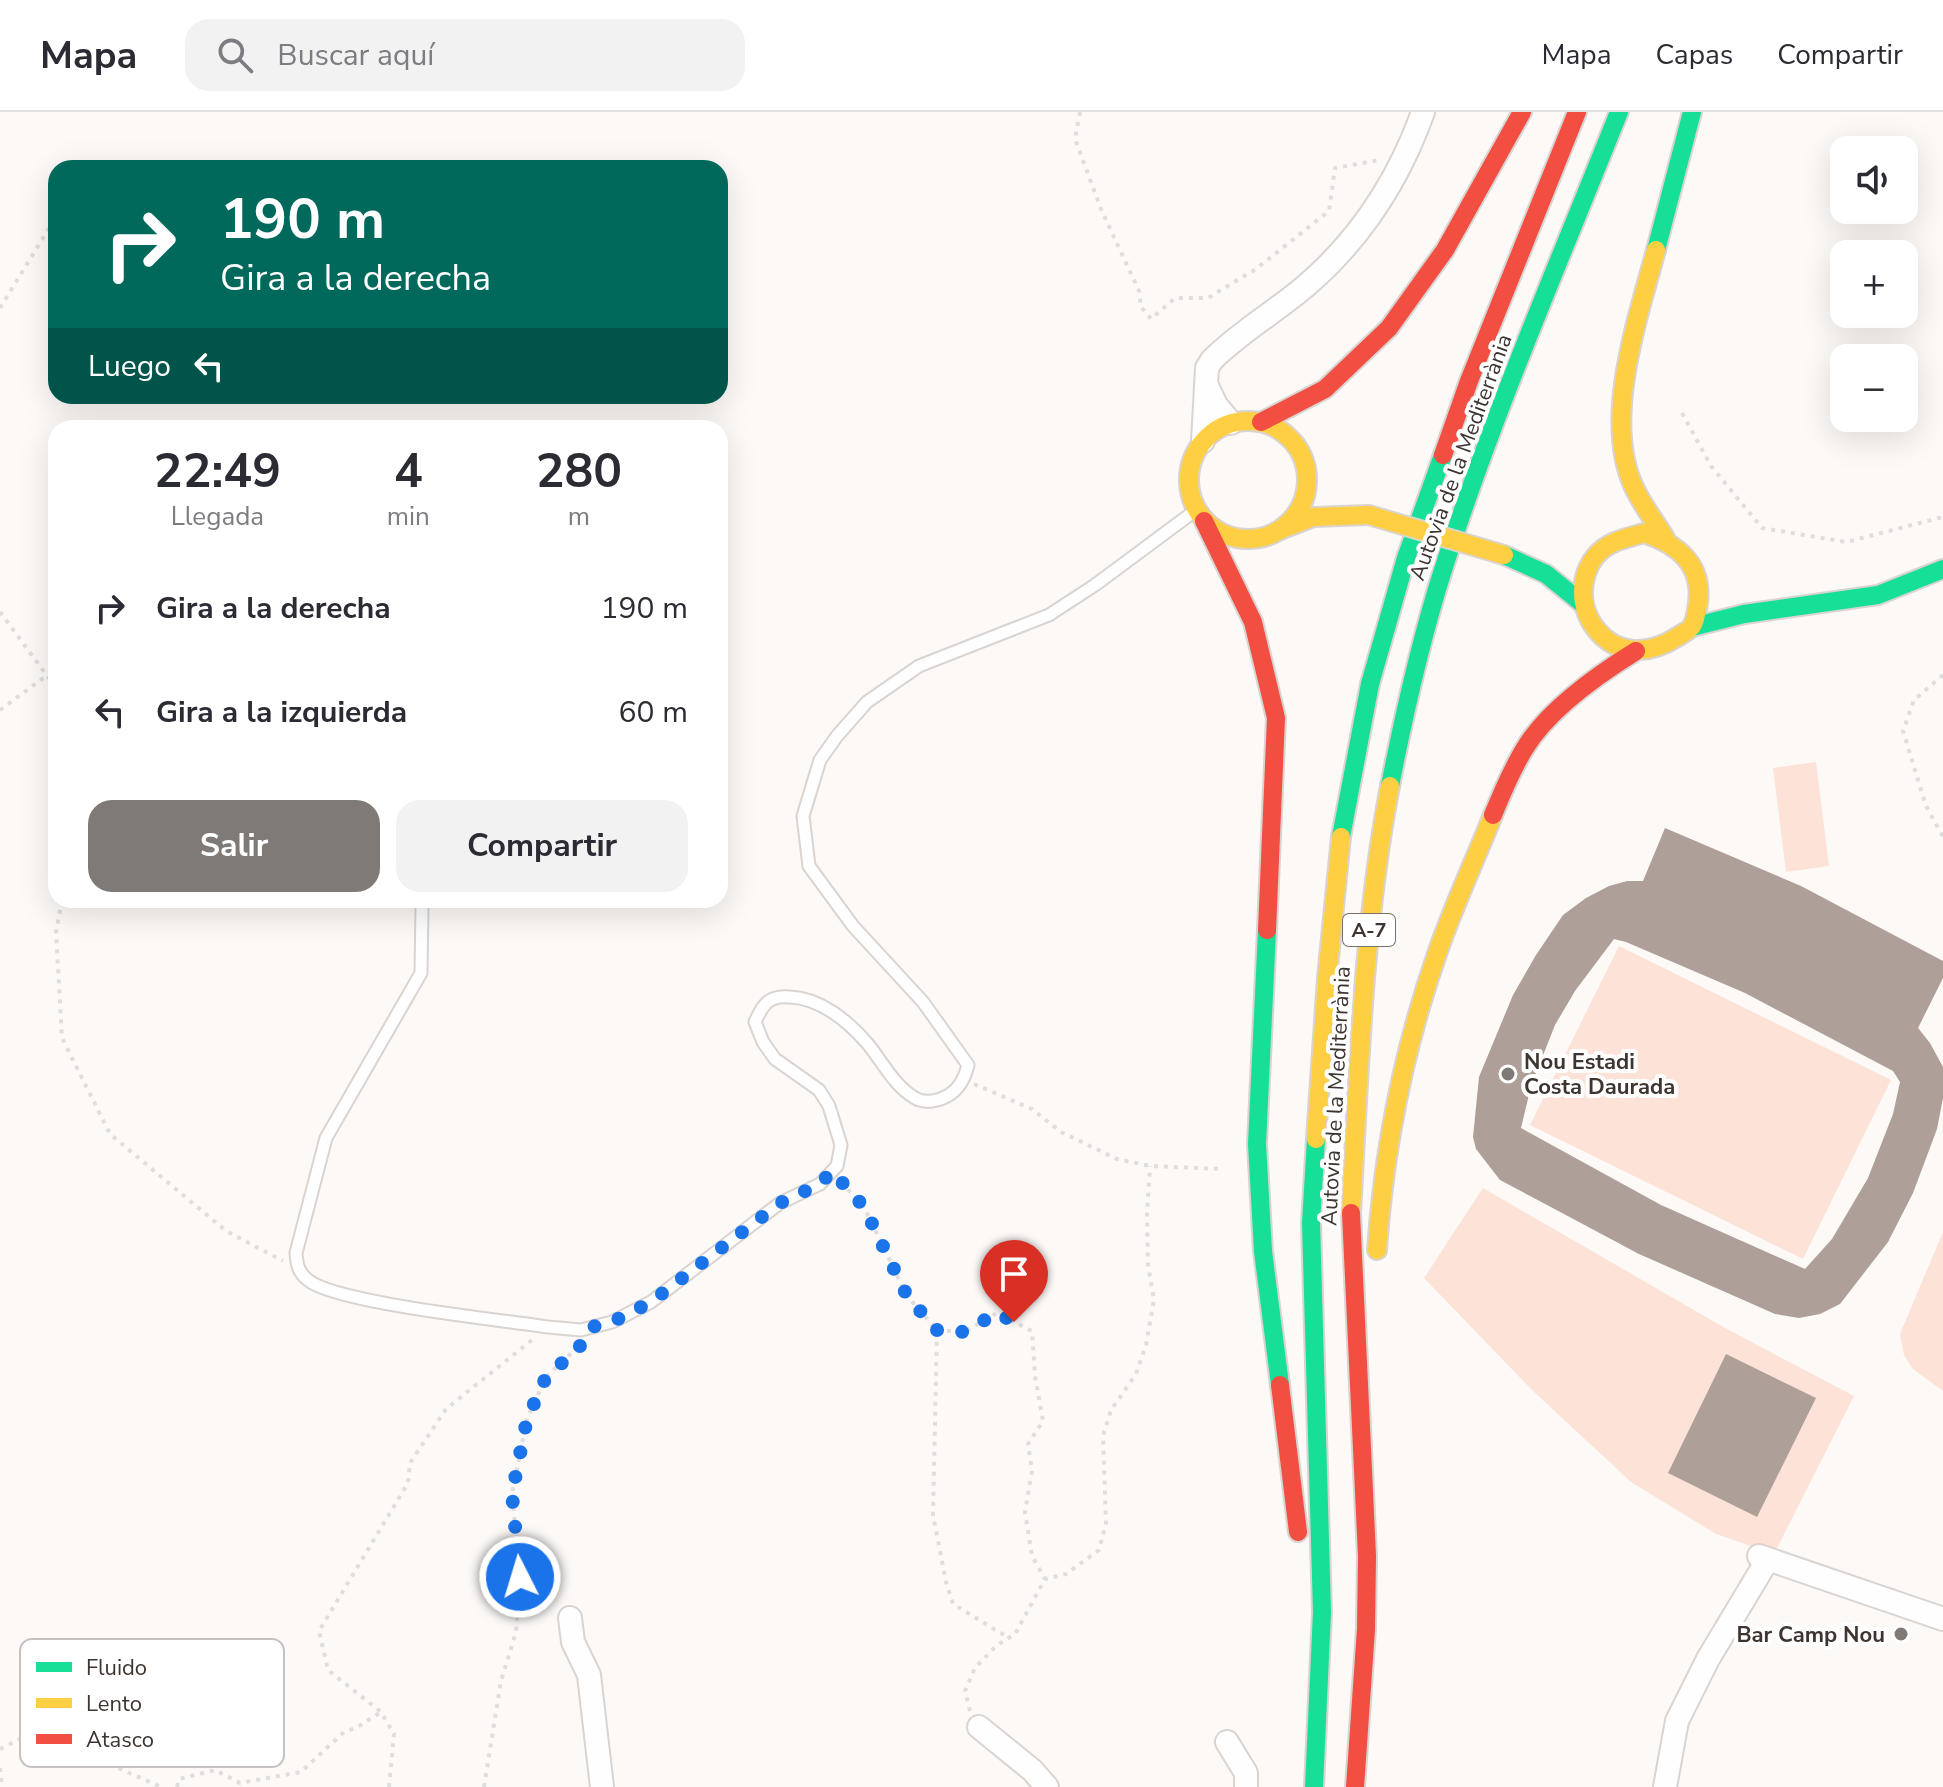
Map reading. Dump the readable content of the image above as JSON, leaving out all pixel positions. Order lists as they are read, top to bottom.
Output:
{
  "streets": {
    "main road": ["Autovia de la Mediterrània", "A-7"]
  },
  "places": ["Nou Estadi Costa Daurada", "Bar Camp Nou"],
  "legend": ["Fluido", "Lento", "Atasco"],
  "page": {
    "header": "Mapa",
    "search": "Buscar aquí",
    "nav": ["Mapa", "Capas", "Compartir"],
    "map_buttons": ["+", "−"],
    "turn": ["190 m", "Gira a la derecha"],
    "then": "Luego",
    "eta": [
      "22:49",
      "Llegada",
      "4",
      "min",
      "280",
      "m"
    ],
    "list": [
      {
        "name": "Gira a la derecha",
        "value": "190 m"
      },
      {
        "name": "Gira a la izquierda",
        "value": "60 m"
      }
    ],
    "buttons": ["Salir", "Compartir"]
  }
}
